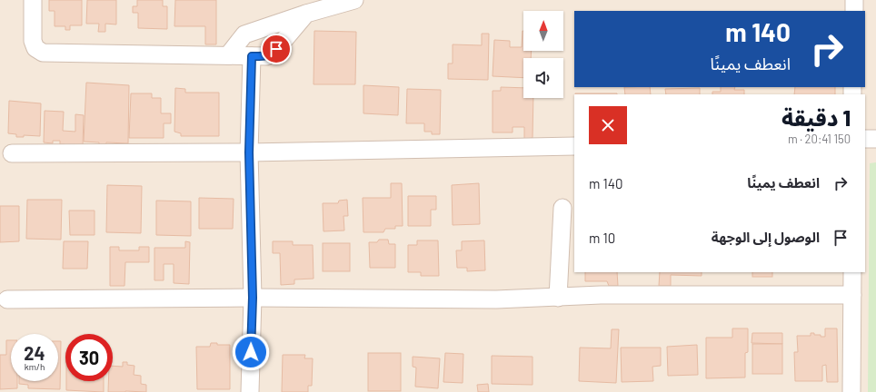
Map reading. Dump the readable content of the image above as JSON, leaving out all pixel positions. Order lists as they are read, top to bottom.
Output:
{
  "north": "top",
  "page": {
    "turn": ["140 m", "انعطف يمينًا"],
    "heading": ["1 دقيقة", "150 m · 20:41"],
    "list": [
      {
        "name": "انعطف يمينًا",
        "value": "140 m"
      },
      {
        "name": "الوصول إلى الوجهة",
        "value": "10 m"
      }
    ],
    "speed": "24 km/h",
    "limit": "30"
  }
}
